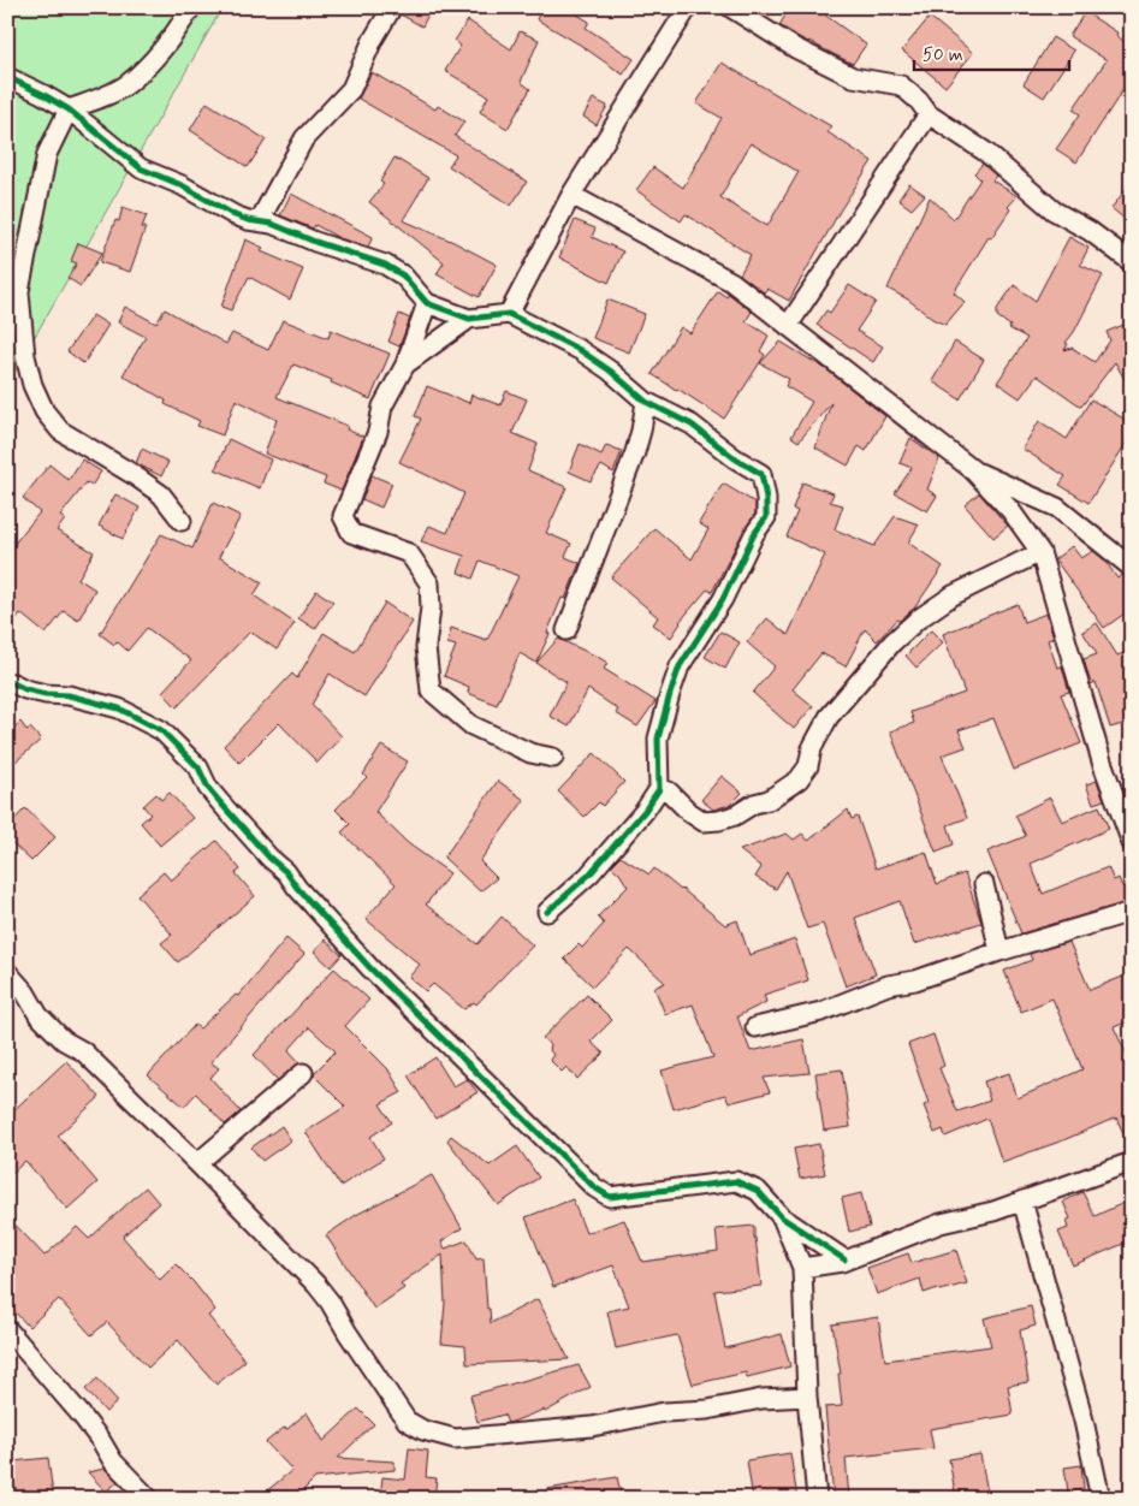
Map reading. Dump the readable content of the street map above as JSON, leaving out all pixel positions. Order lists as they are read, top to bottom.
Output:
{
  "scale_bar": "50 m"
}
